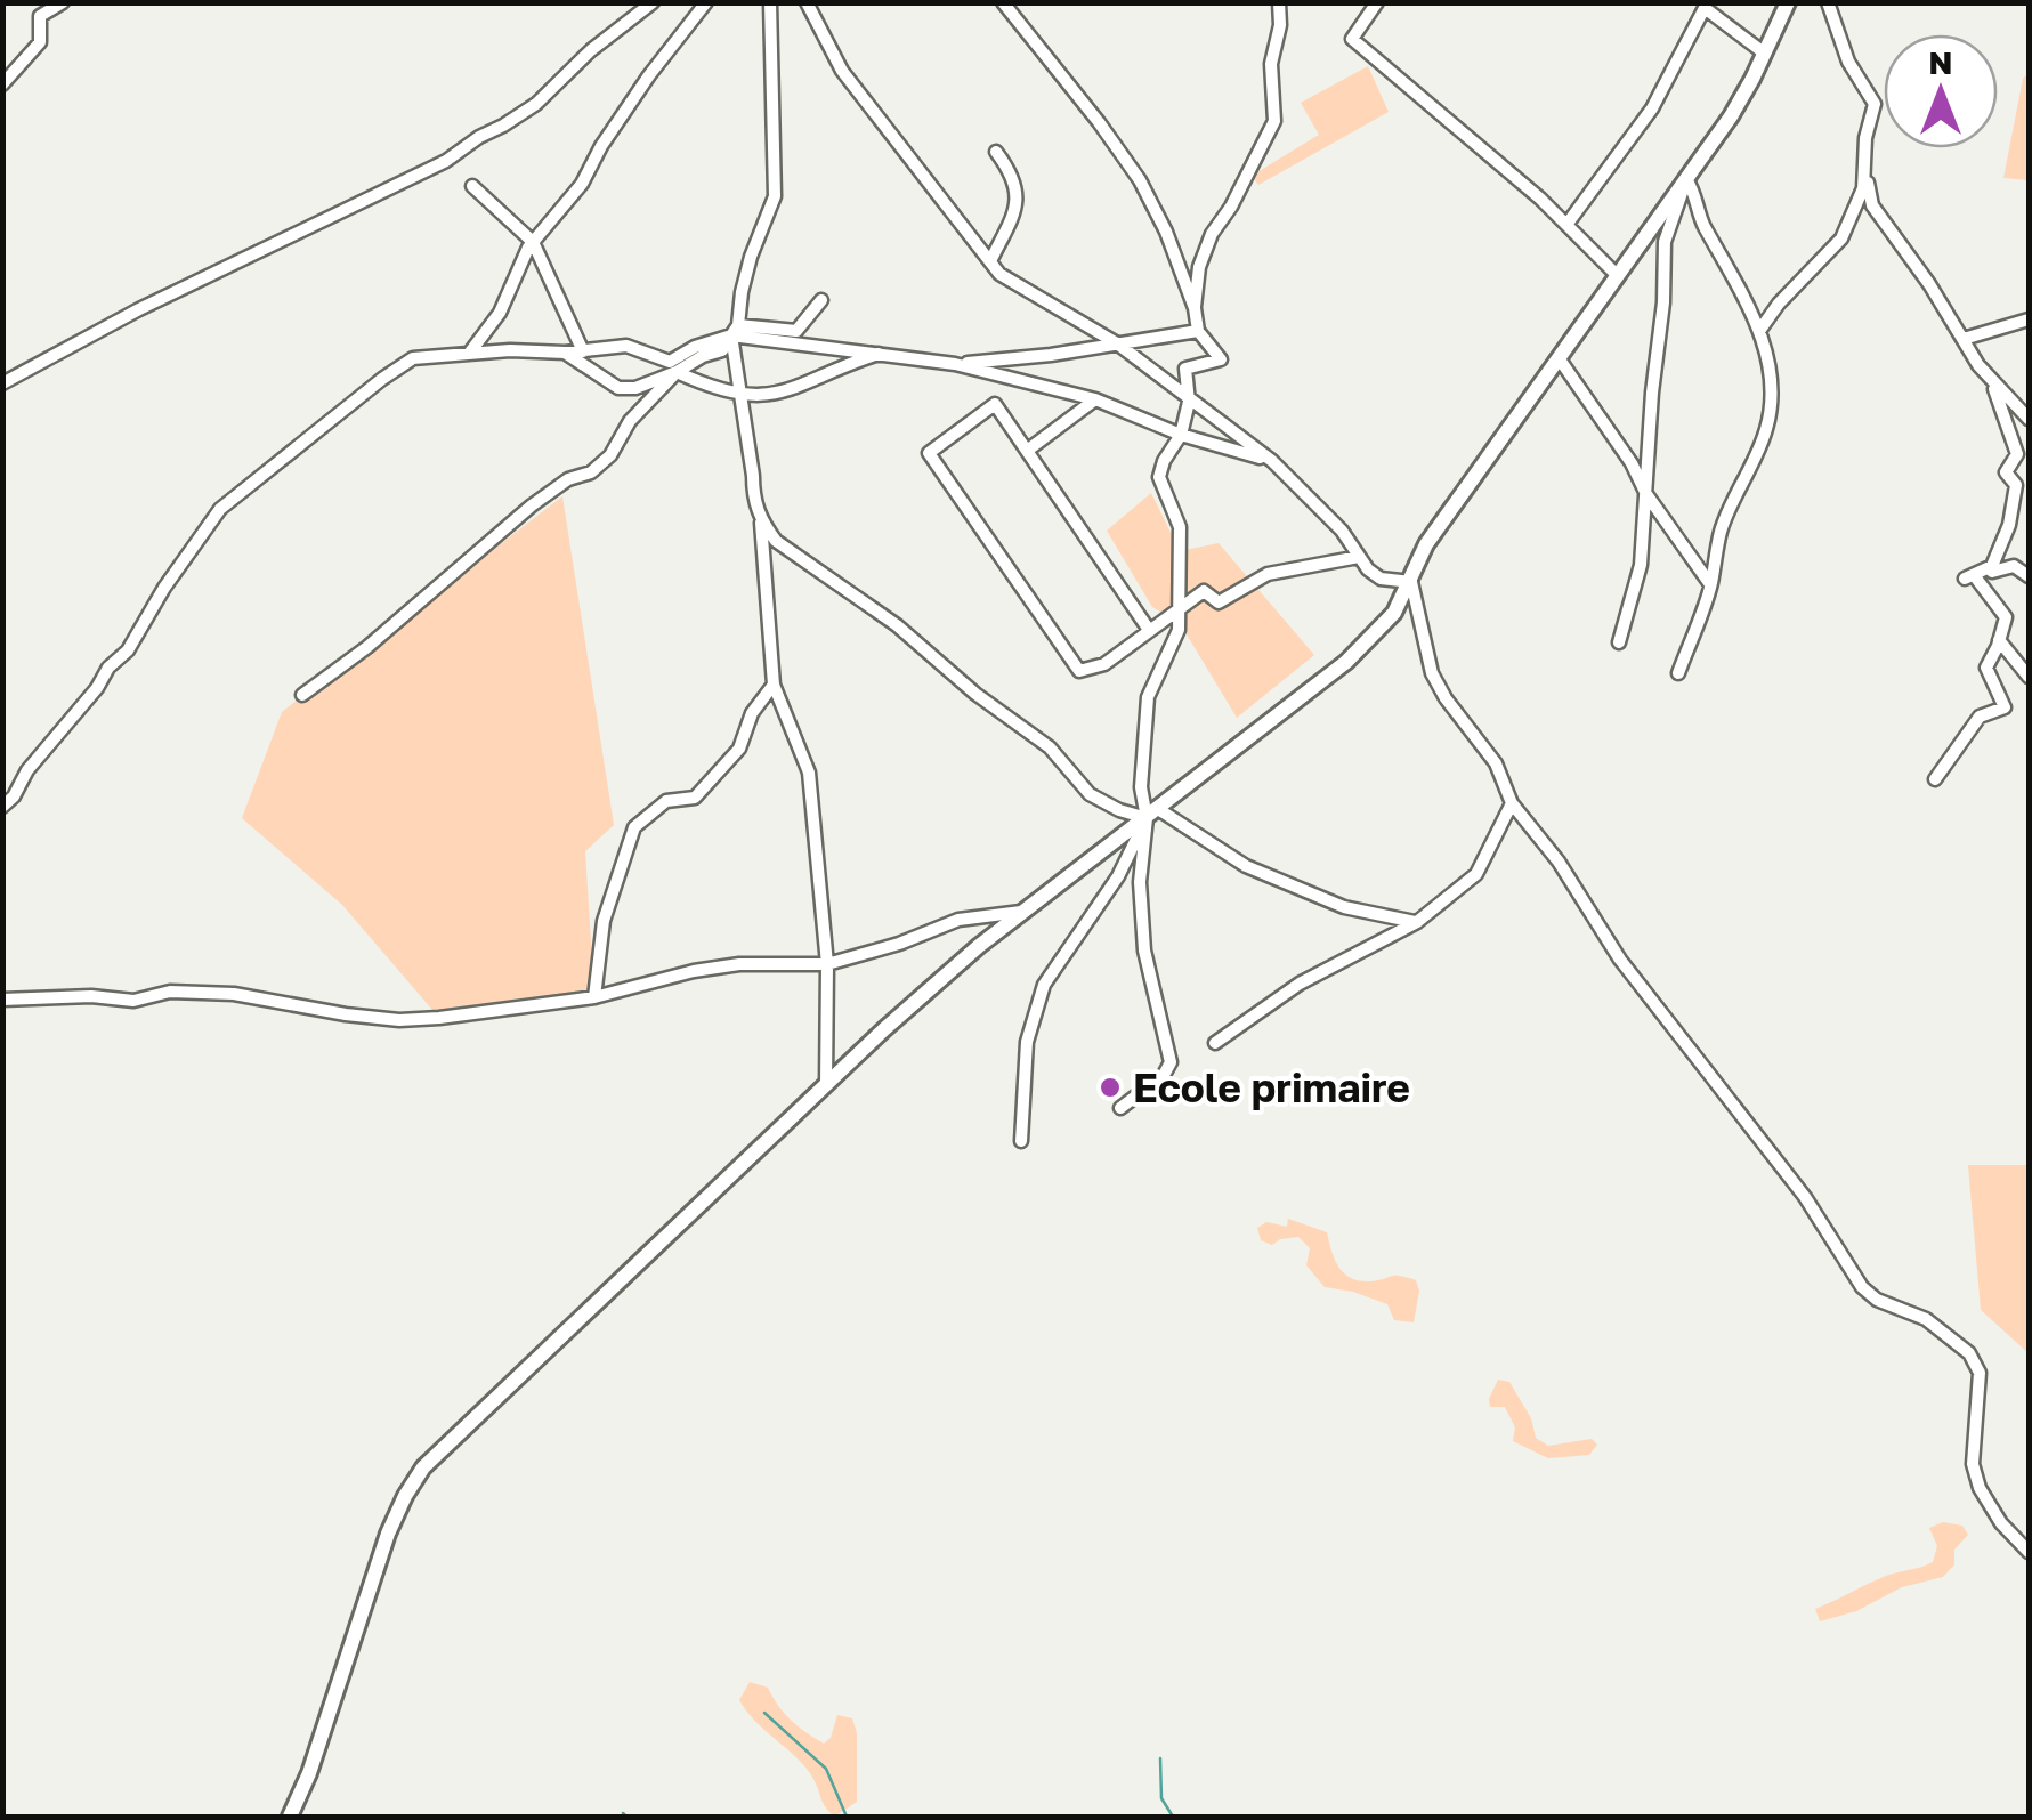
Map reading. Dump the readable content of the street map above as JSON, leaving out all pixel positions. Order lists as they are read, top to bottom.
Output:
{
  "places": ["Ecole primaire"],
  "north": "top"
}
